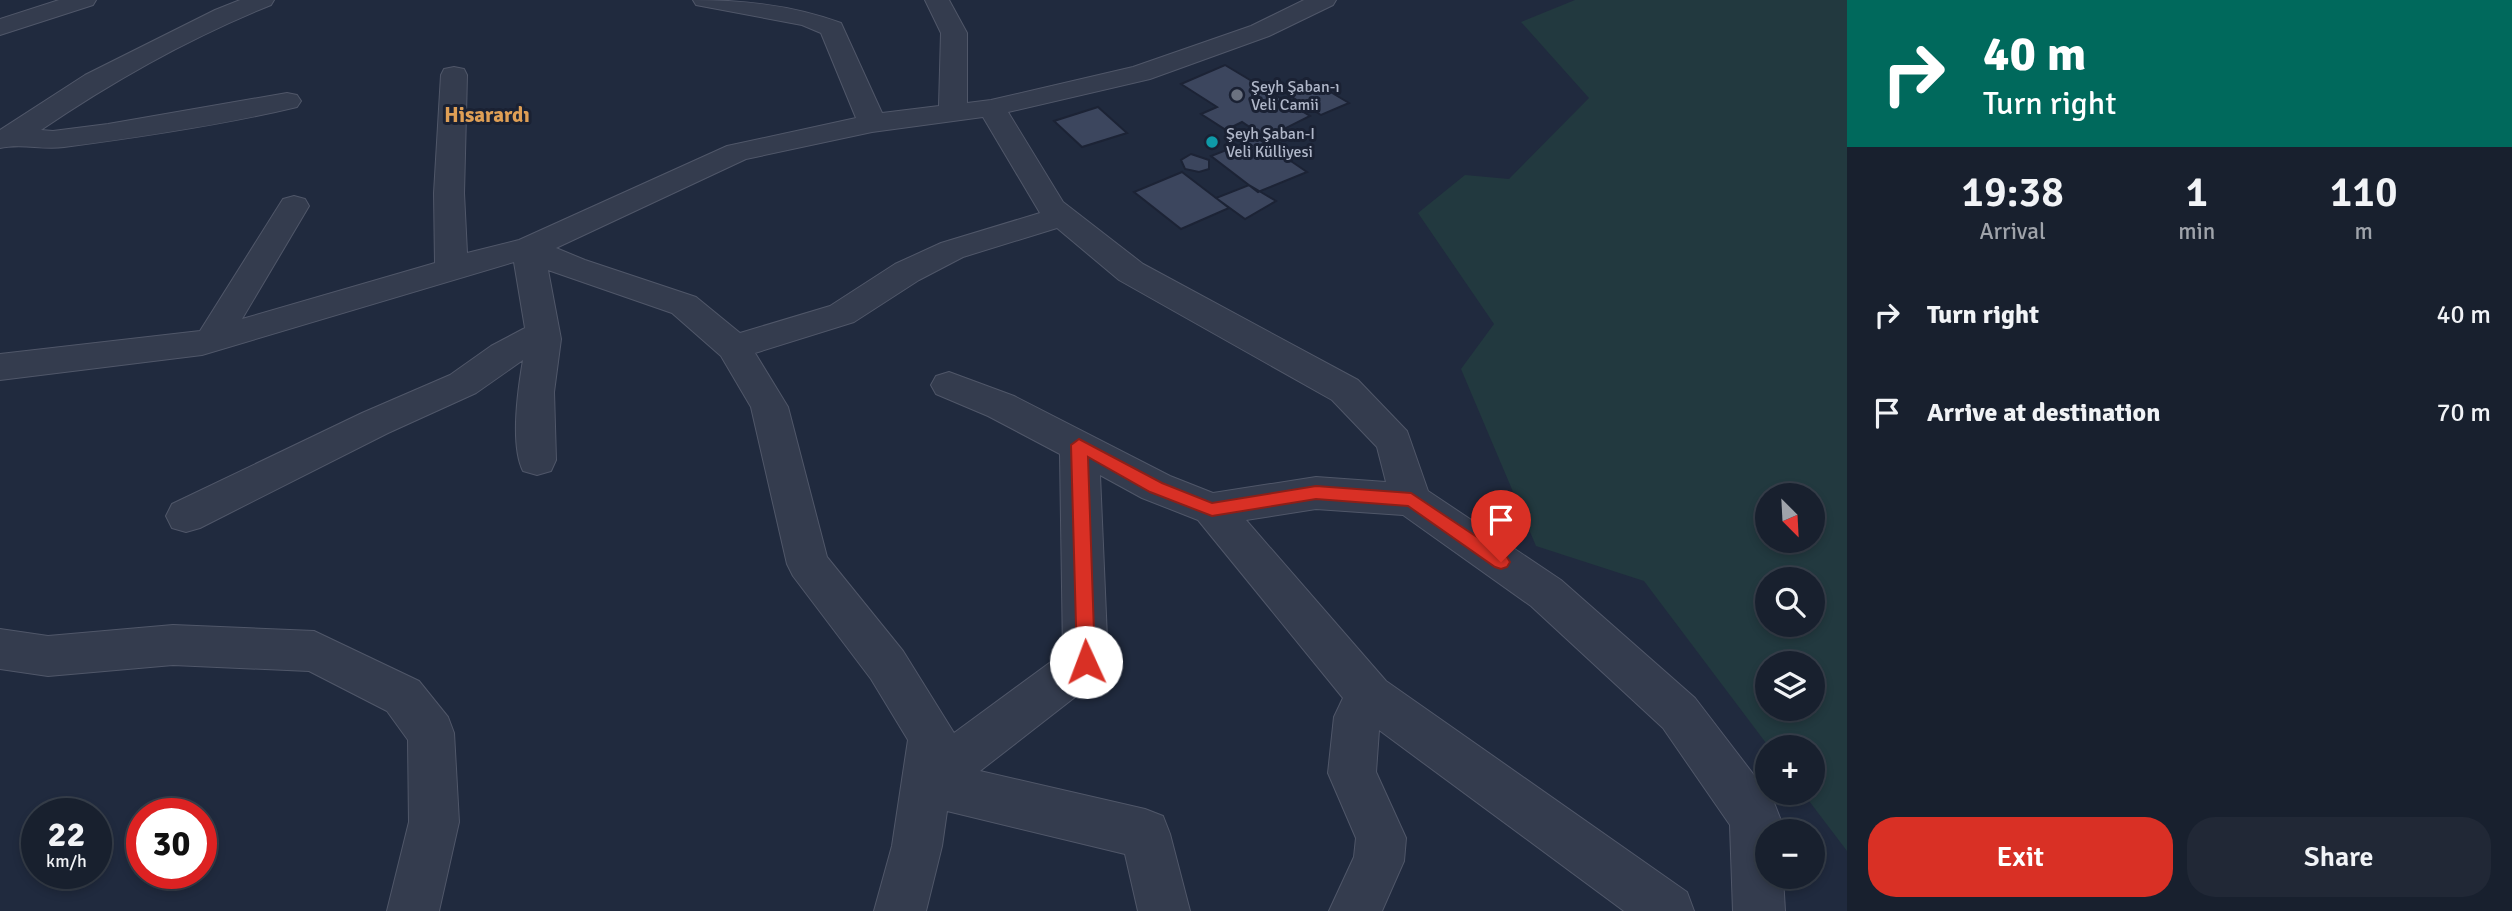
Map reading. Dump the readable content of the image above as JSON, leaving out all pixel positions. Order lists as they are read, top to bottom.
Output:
{
  "districts": ["Hisarardı"],
  "places": ["Şeyh Şaban-ı Veli Camii", "Şeyh Şaban-I Veli Külliyesi"],
  "north": "bottom right",
  "page": {
    "turn": ["40 m", "Turn right"],
    "eta": [
      "19:38",
      "Arrival",
      "1",
      "min",
      "110",
      "m"
    ],
    "list": [
      {
        "name": "Turn right",
        "value": "40 m"
      },
      {
        "name": "Arrive at destination",
        "value": "70 m"
      }
    ],
    "map_buttons": ["+", "−"],
    "speed": "22 km/h",
    "limit": "30",
    "buttons": ["Exit", "Share"]
  }
}
